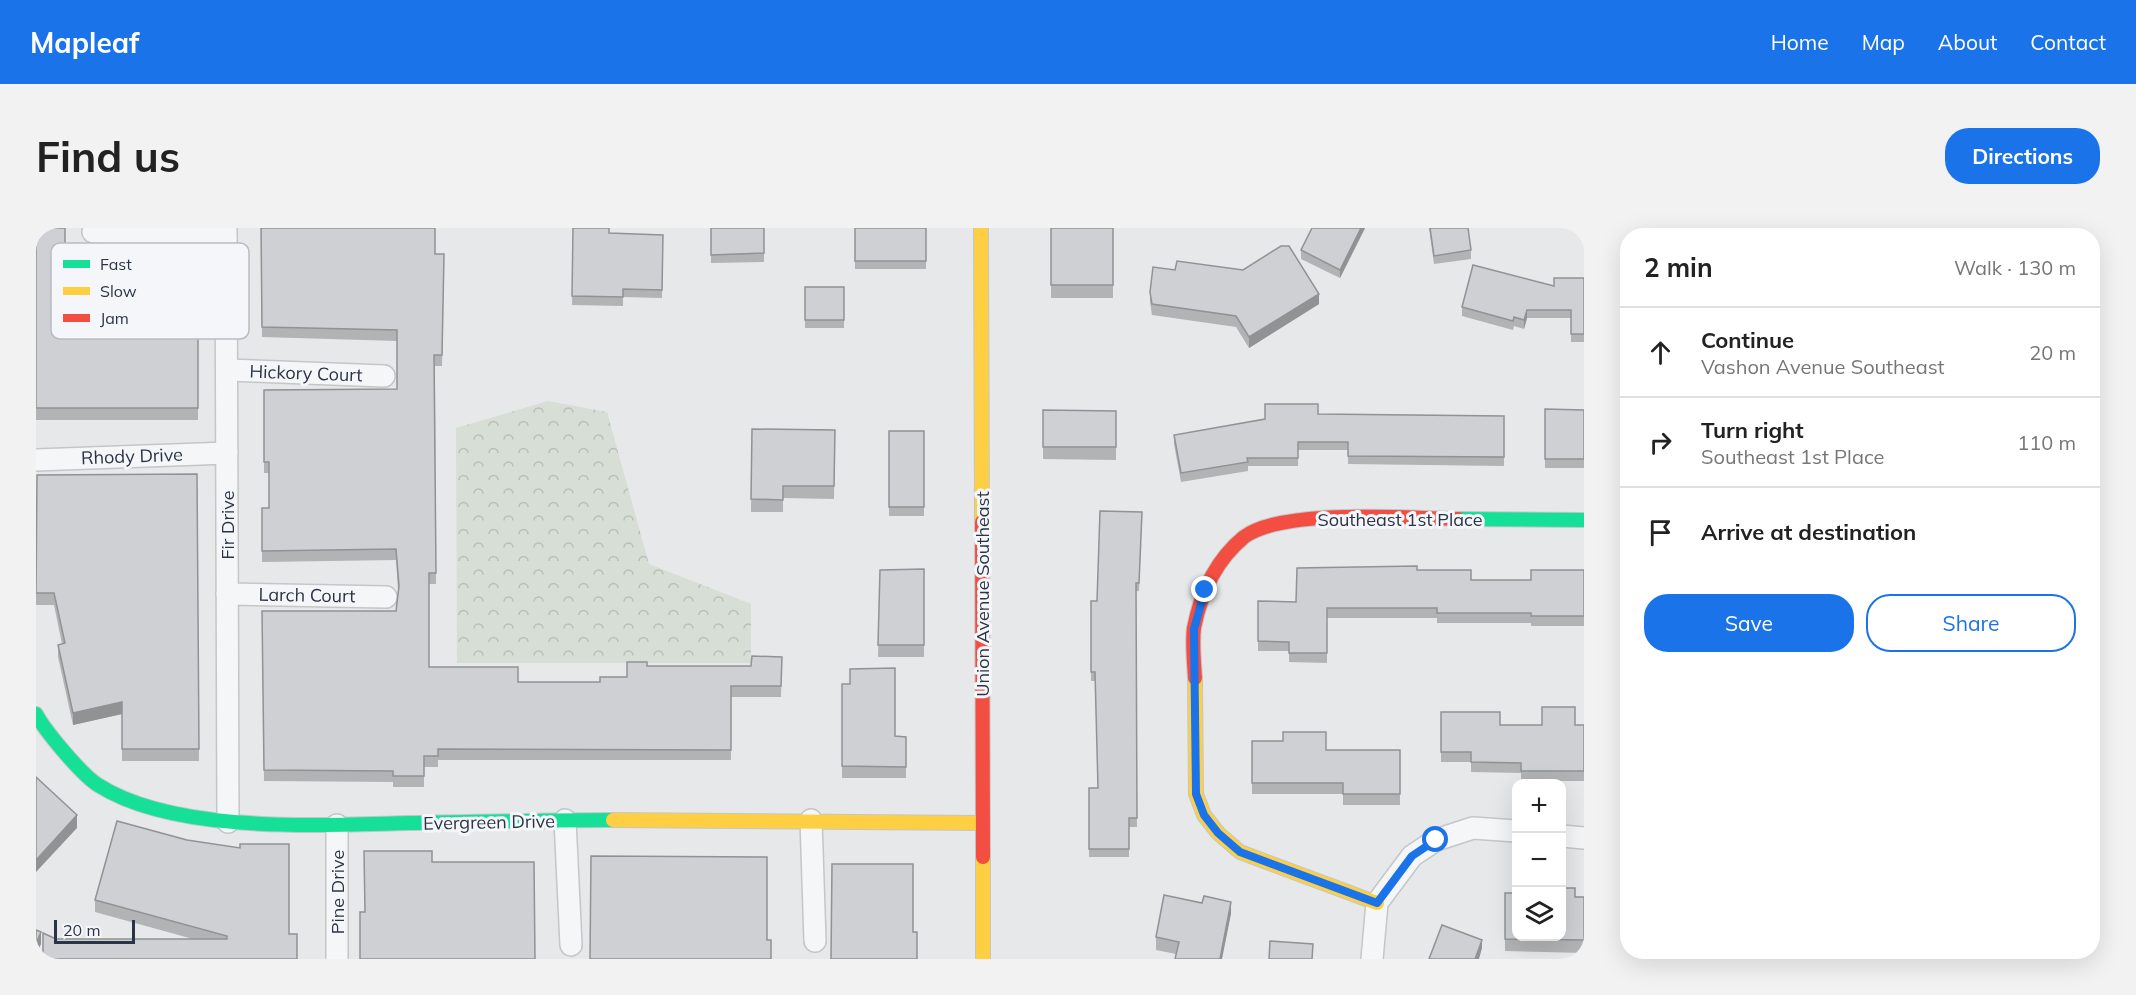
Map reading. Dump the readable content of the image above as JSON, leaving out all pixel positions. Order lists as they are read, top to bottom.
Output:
{
  "streets": {
    "street": [
      "Hickory Court",
      "Rhody Drive",
      "Southeast 1st Place",
      "Fir Drive",
      "Union Avenue Southeast",
      "Larch Court",
      "Evergreen Drive",
      "Pine Drive"
    ]
  },
  "crossings": [
    ["Hickory Court", "Fir Drive"],
    ["Rhody Drive", "Fir Drive"],
    ["Fir Drive", "Larch Court"],
    ["Fir Drive", "Evergreen Drive"],
    ["Union Avenue Southeast", "Evergreen Drive"],
    ["Evergreen Drive", "Pine Drive"]
  ],
  "legend": ["Fast", "Slow", "Jam"],
  "scale_bar": "20 m",
  "page": {
    "header": "Mapleaf",
    "nav": [
      "Home",
      "Map",
      "About",
      "Contact"
    ],
    "buttons": [
      "Directions",
      ["Save", "Share"]
    ],
    "title": "Find us",
    "heading": ["2 min", "Walk · 130 m"],
    "list": [
      ["Continue", "Vashon Avenue Southeast", "20 m"],
      ["Turn right", "Southeast 1st Place", "110 m"],
      "Arrive at destination"
    ],
    "map_buttons": ["+", "−"],
    "scale": "20 m"
  }
}
